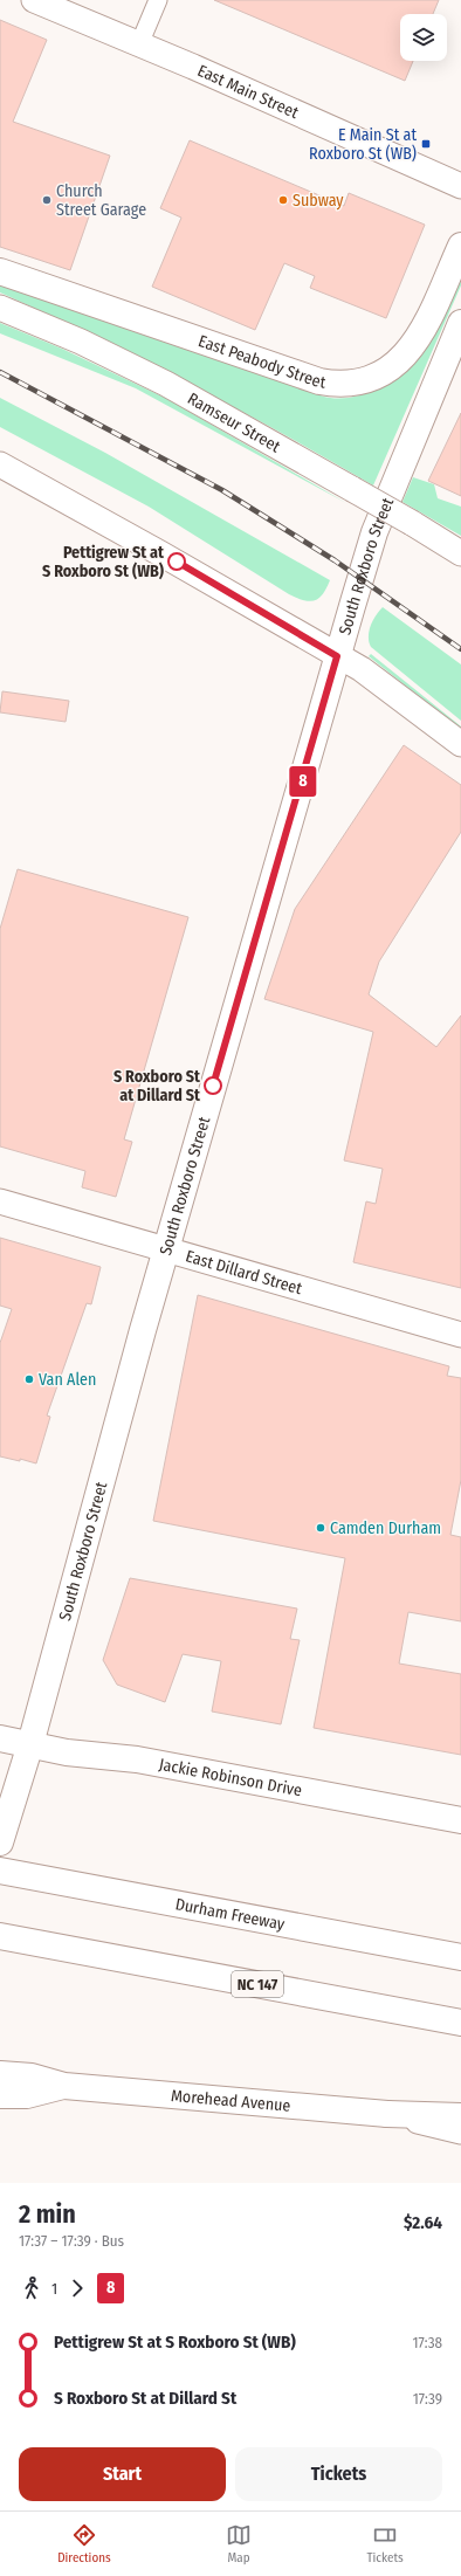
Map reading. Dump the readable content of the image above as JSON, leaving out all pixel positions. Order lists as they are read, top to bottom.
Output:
{
  "streets": {
    "main road": [
      "East Peabody Street",
      "South Roxboro Street",
      "Jackie Robinson Drive",
      "Durham Freeway",
      "NC 147",
      "Morehead Avenue"
    ],
    "street": ["East Main Street", "Ramseur Street", "East Dillard Street"]
  },
  "crossings": [
    ["South Roxboro Street", "East Dillard Street"],
    ["South Roxboro Street", "Jackie Robinson Drive"]
  ],
  "places": {
    "transit": ["E Main St at Roxboro St (WB)"],
    "other": [
      "Church Street Garage",
      "Subway",
      "Pettigrew St at S Roxboro St (WB)",
      "S Roxboro St at Dillard St",
      "Van Alen",
      "Camden Durham"
    ]
  },
  "lines": ["bus line 8"],
  "page": {
    "on_map": "8",
    "heading": ["2 min", "17:37 – 17:39 · Bus", "$2.64"],
    "legs": ["1", "8"],
    "list": [
      {
        "name": "Pettigrew St at S Roxboro St (WB)",
        "value": "17:38"
      },
      {
        "name": "S Roxboro St at Dillard St",
        "value": "17:39"
      }
    ],
    "buttons": ["Start", "Tickets"],
    "tabs": ["Directions", "Map", "Tickets"]
  }
}
